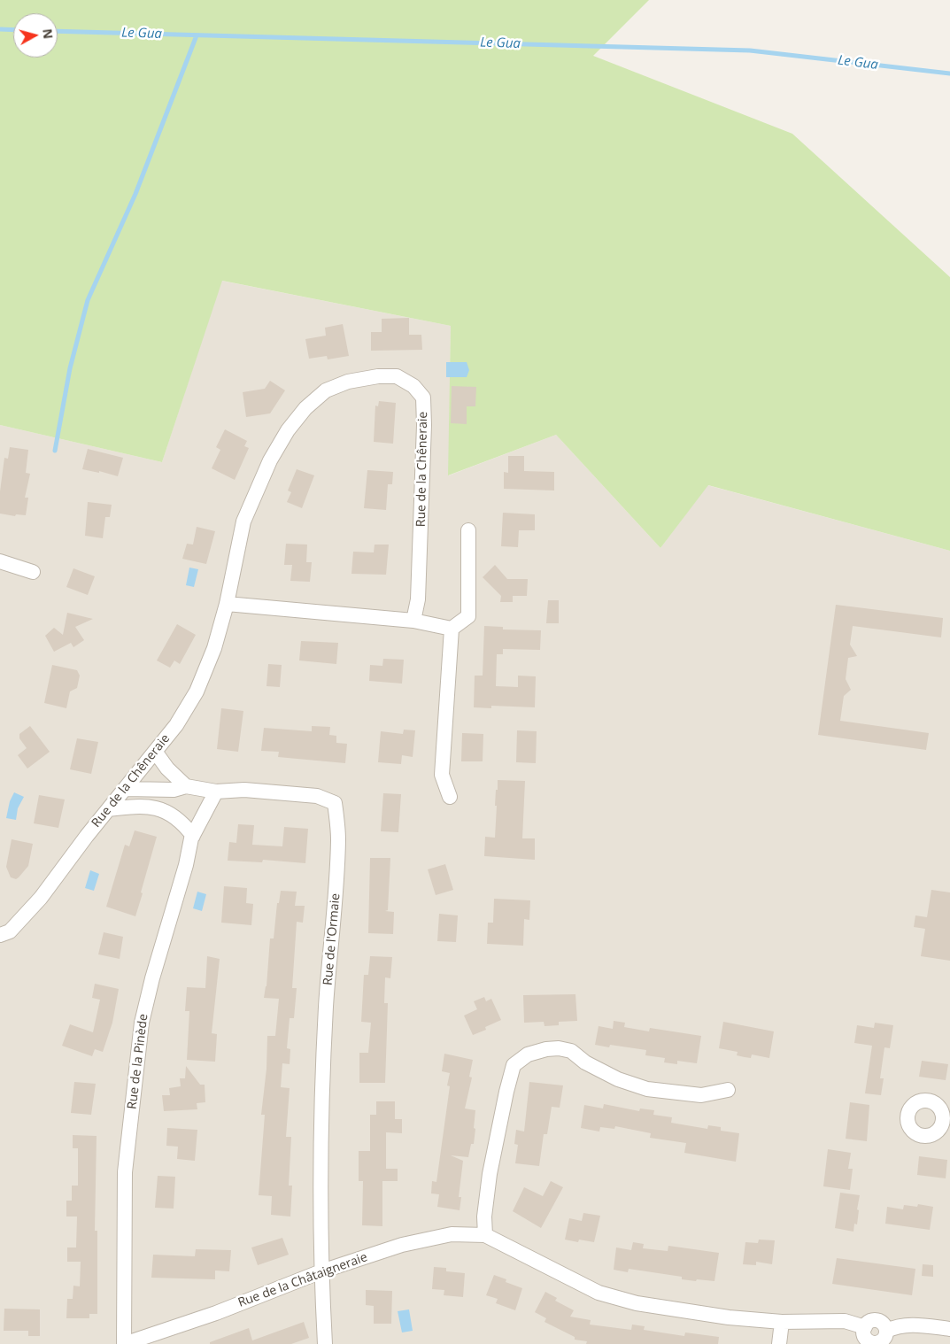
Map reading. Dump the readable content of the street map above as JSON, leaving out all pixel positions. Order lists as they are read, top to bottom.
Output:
{
  "streets": {
    "street": [
      "Rue de la Chêneraie",
      "Rue de l'Ormaie",
      "Rue de la Pinède",
      "Rue de la Châtaigneraie"
    ]
  },
  "crossings": [
    ["Rue de l'Ormaie", "Rue de la Pinède"],
    ["Rue de l'Ormaie", "Rue de la Châtaigneraie"],
    ["Rue de la Pinède", "Rue de la Châtaigneraie"]
  ],
  "water": ["Le Gua"],
  "north": "right"
}
